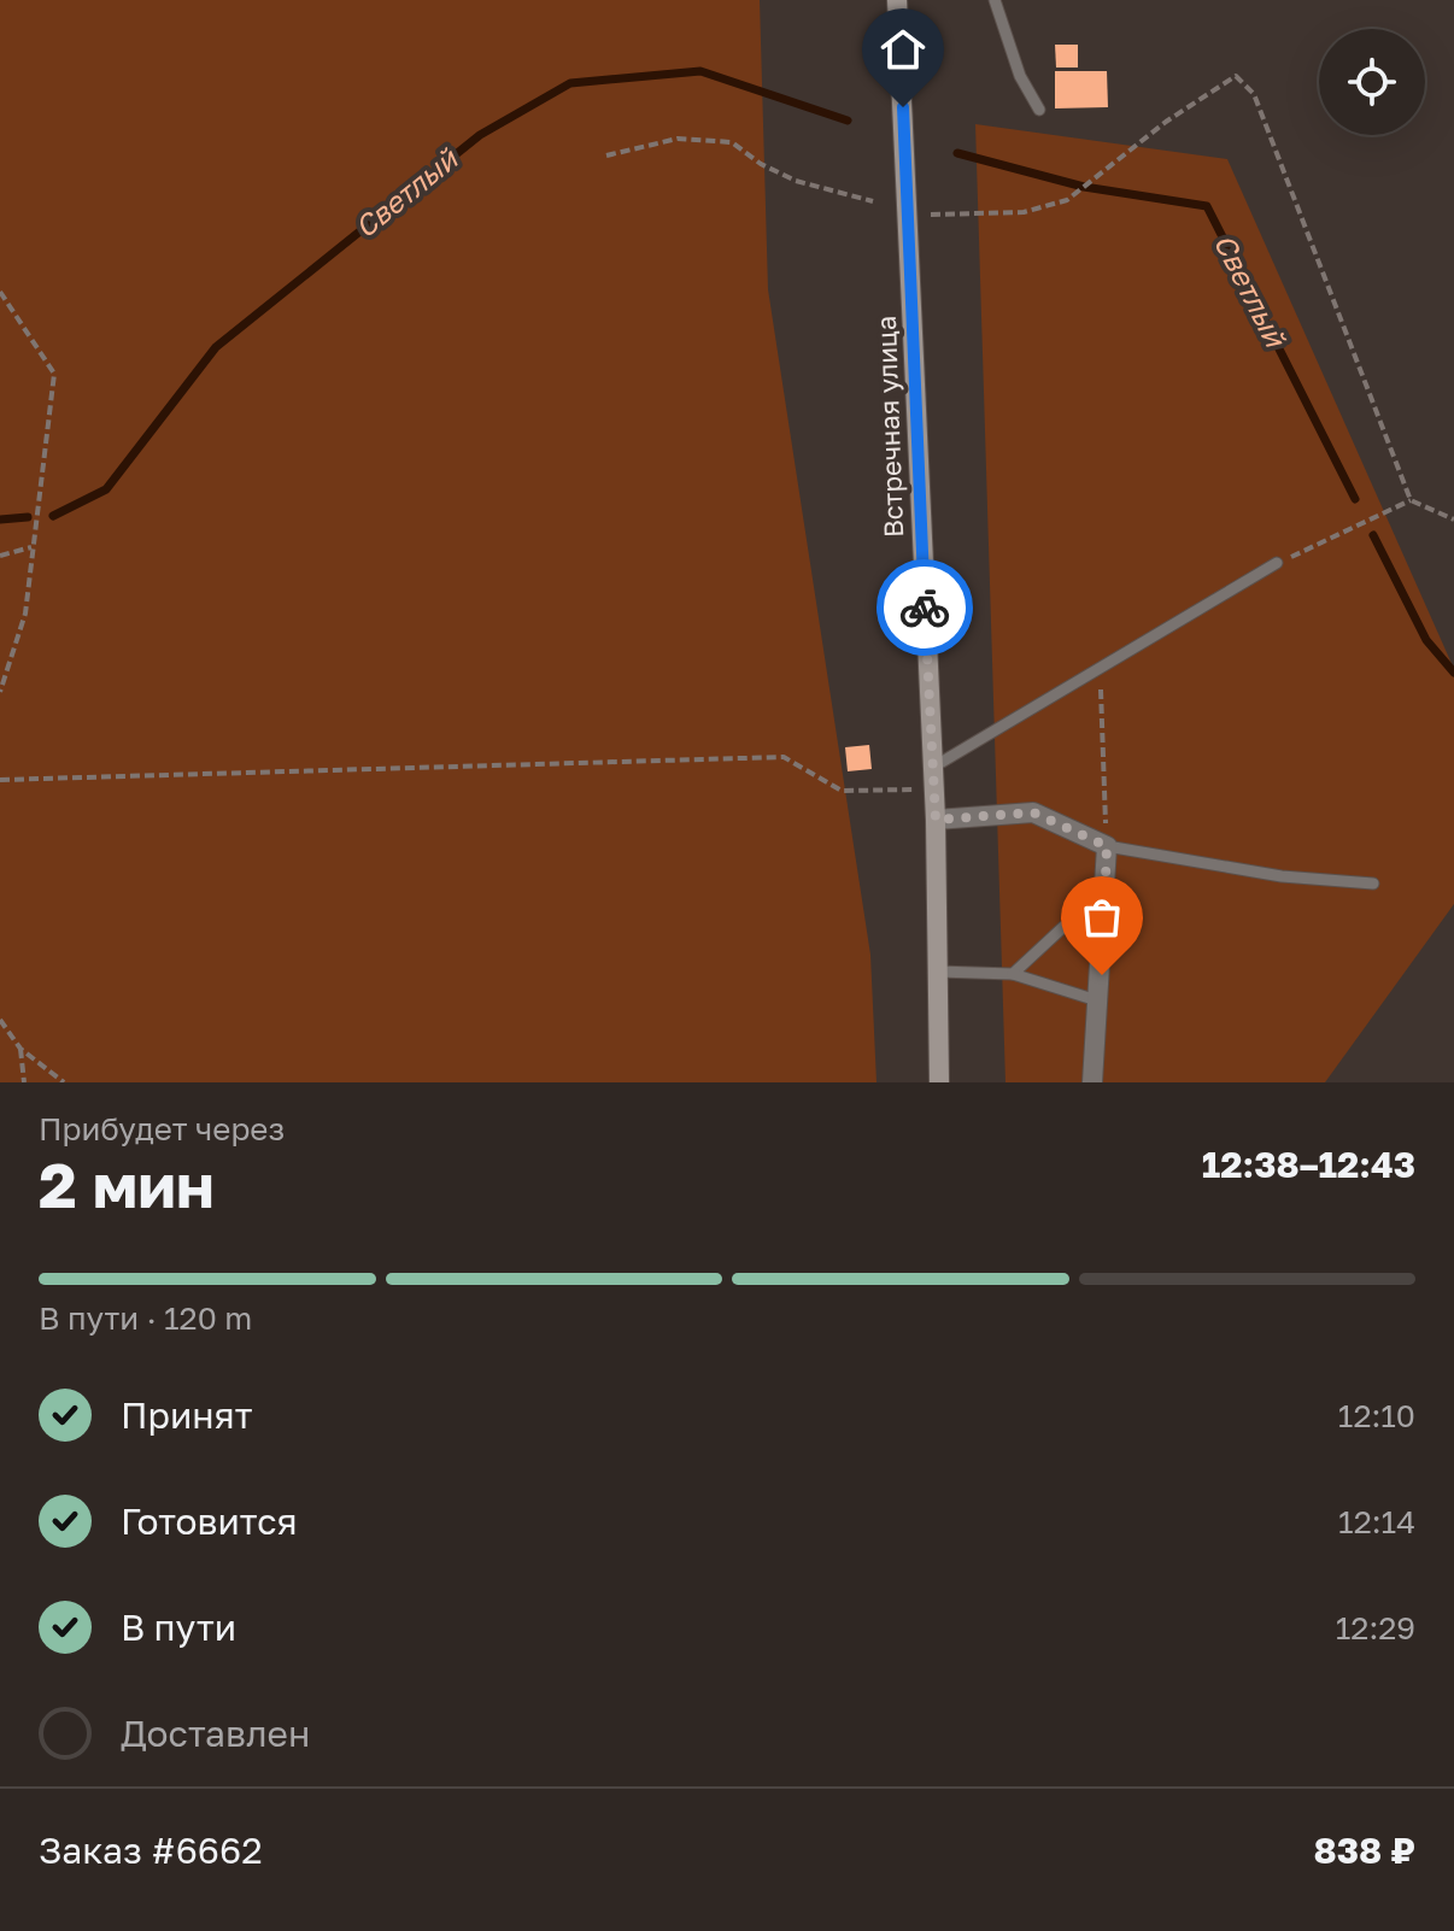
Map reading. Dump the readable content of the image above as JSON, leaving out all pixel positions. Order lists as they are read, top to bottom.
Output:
{
  "streets": {
    "main road": ["Встречная улица"]
  },
  "water": ["Светлый"],
  "page": {
    "heading": ["2 мин", "Прибудет через", "12:38–12:43"],
    "panel": ["Заказ #6662", "838 ₽"],
    "bar": "В пути · 120 m",
    "list": [
      ["Принят", "12:10"],
      ["Готовится", "12:14"],
      ["В пути", "12:29"],
      "Доставлен"
    ]
  }
}
